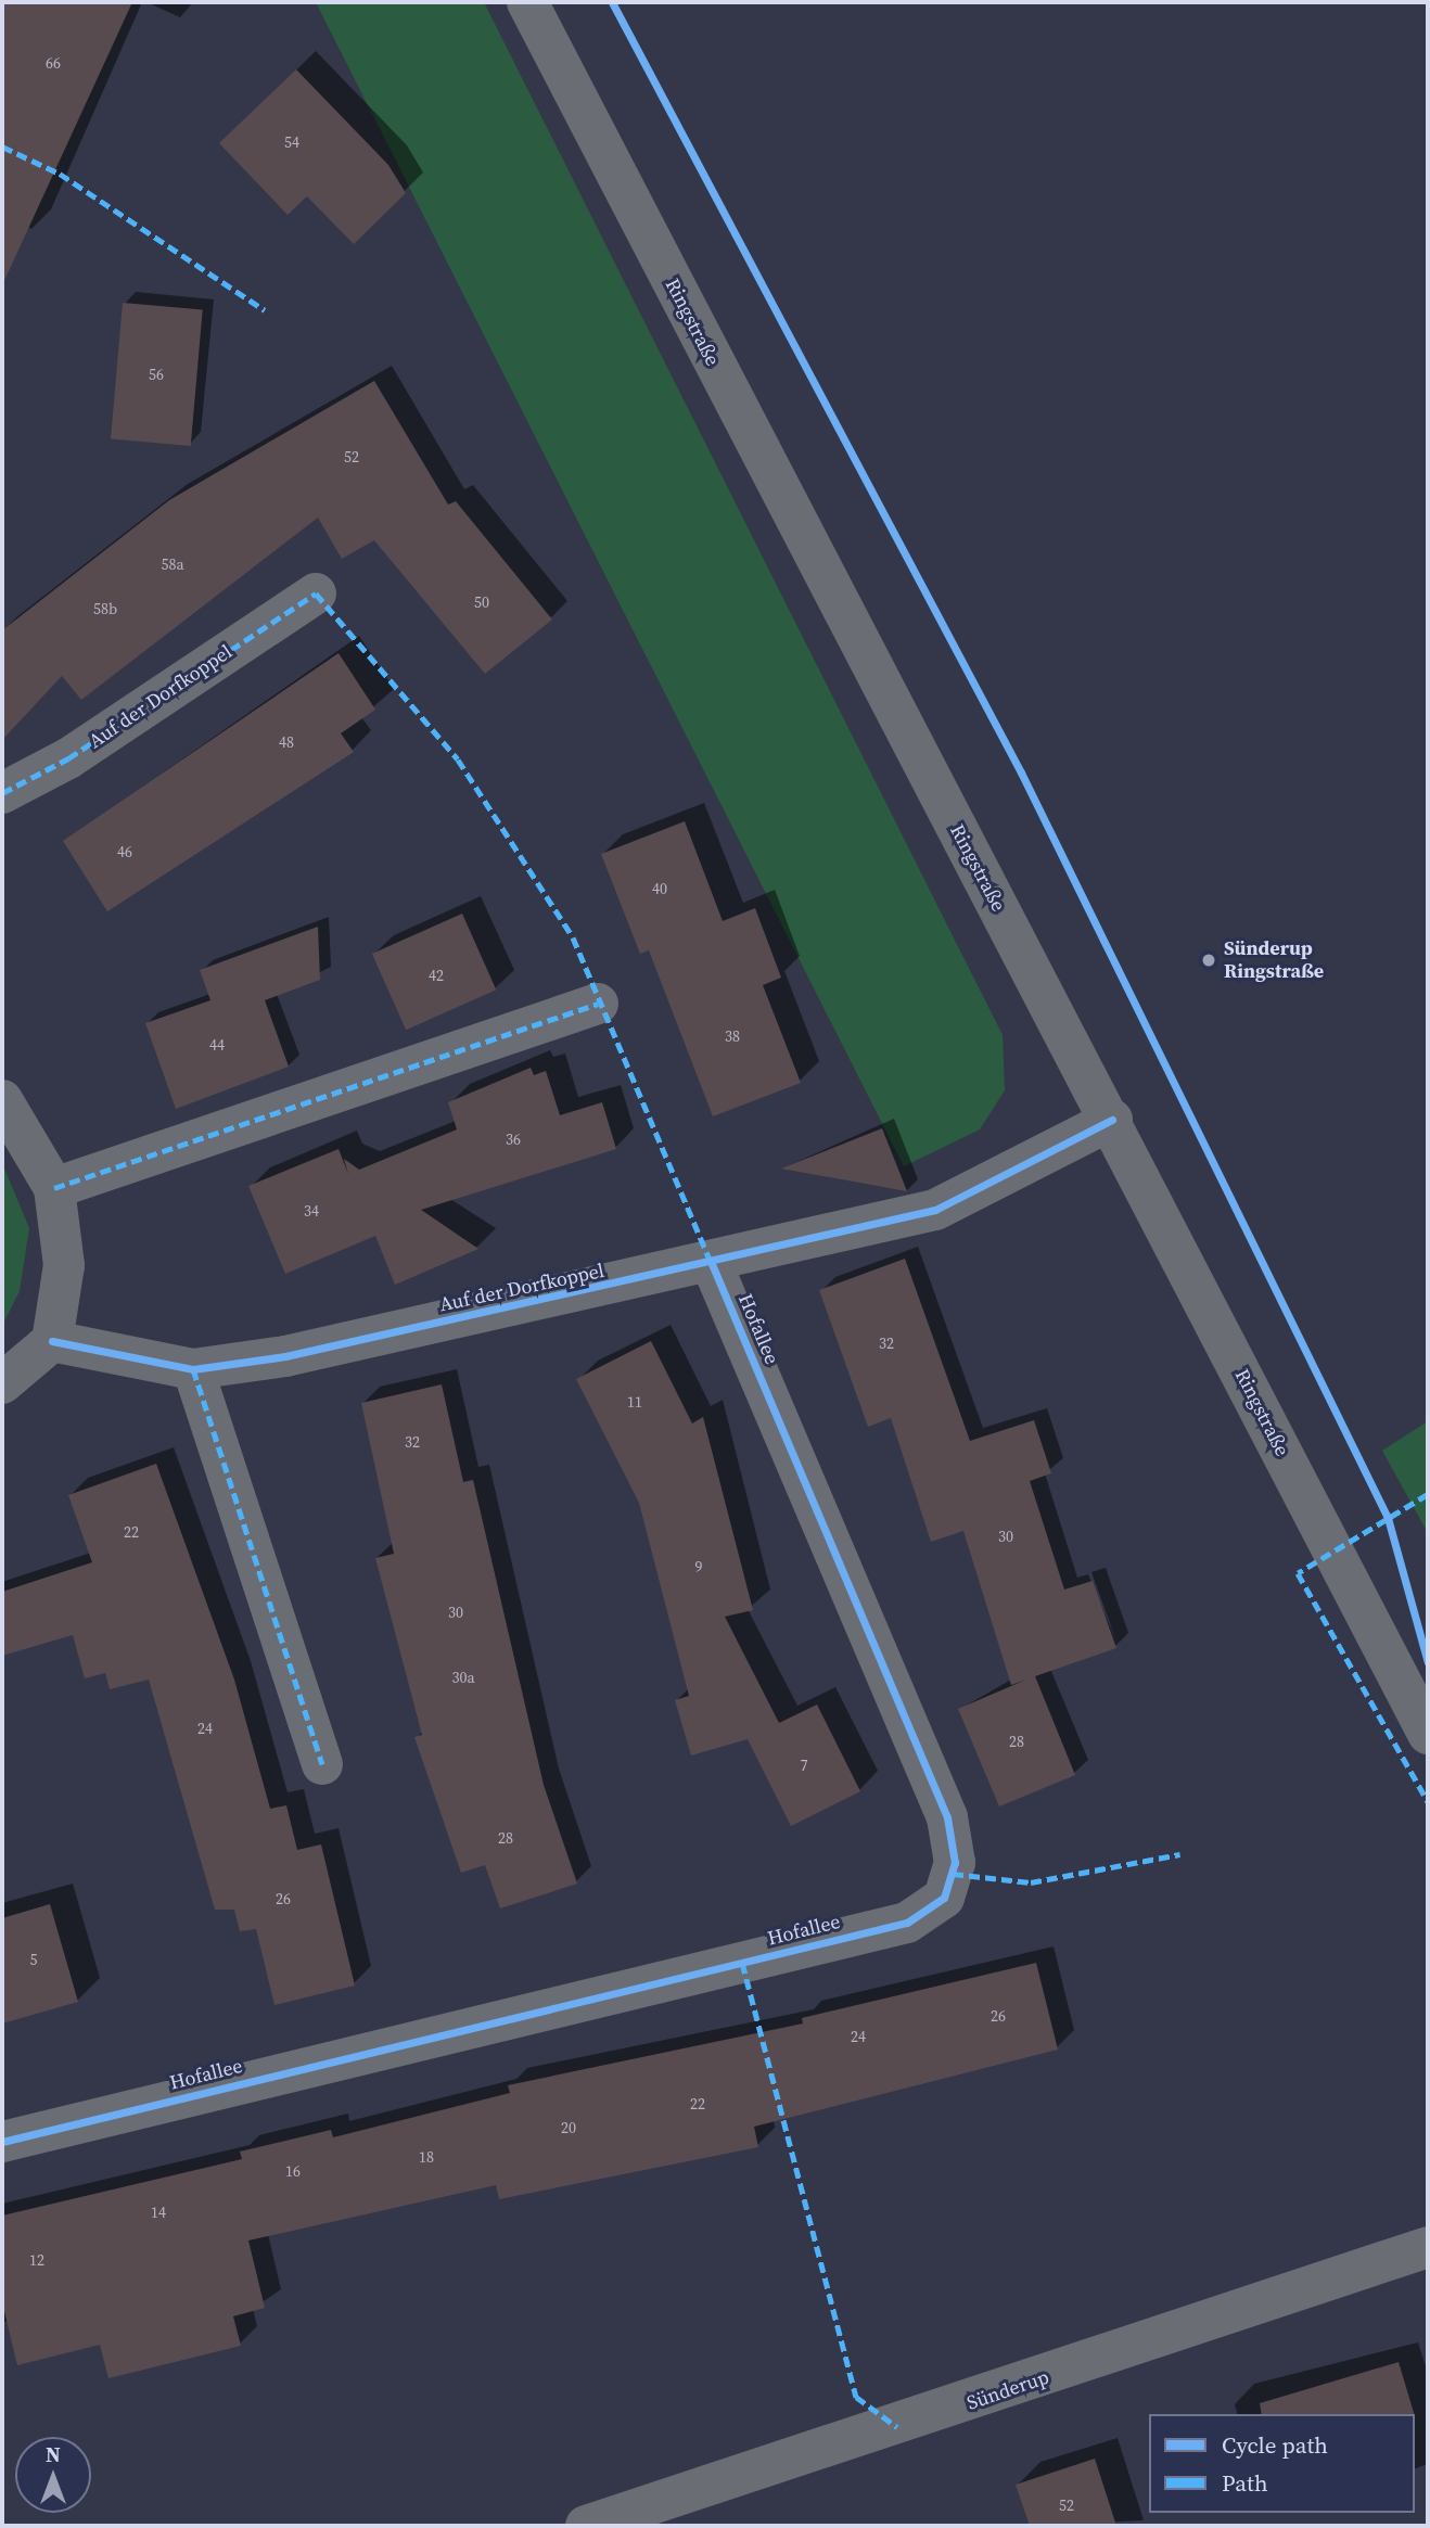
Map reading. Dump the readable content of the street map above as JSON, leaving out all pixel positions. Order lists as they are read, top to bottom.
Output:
{
  "streets": {
    "street": [
      "Ringstraße",
      "Auf der Dorfkoppel",
      "Hofallee",
      "Sünderup"
    ]
  },
  "crossings": [
    ["Ringstraße", "Auf der Dorfkoppel"],
    ["Auf der Dorfkoppel", "Hofallee"]
  ],
  "places": ["Sünderup Ringstraße"],
  "house_numbers": [
    "66",
    "54",
    "56",
    "52",
    "58a",
    "50",
    "58b",
    "48",
    "46",
    "40",
    "42",
    "38",
    "44",
    "36",
    "34",
    "32",
    "11",
    "32",
    "22",
    "30",
    "9",
    "30",
    "30a",
    "24",
    "28",
    "7",
    "28",
    "26",
    "5",
    "26",
    "24",
    "22",
    "20",
    "18",
    "16",
    "14",
    "12",
    "52"
  ],
  "legend": ["Cycle path", "Path"],
  "north": "top"
}
